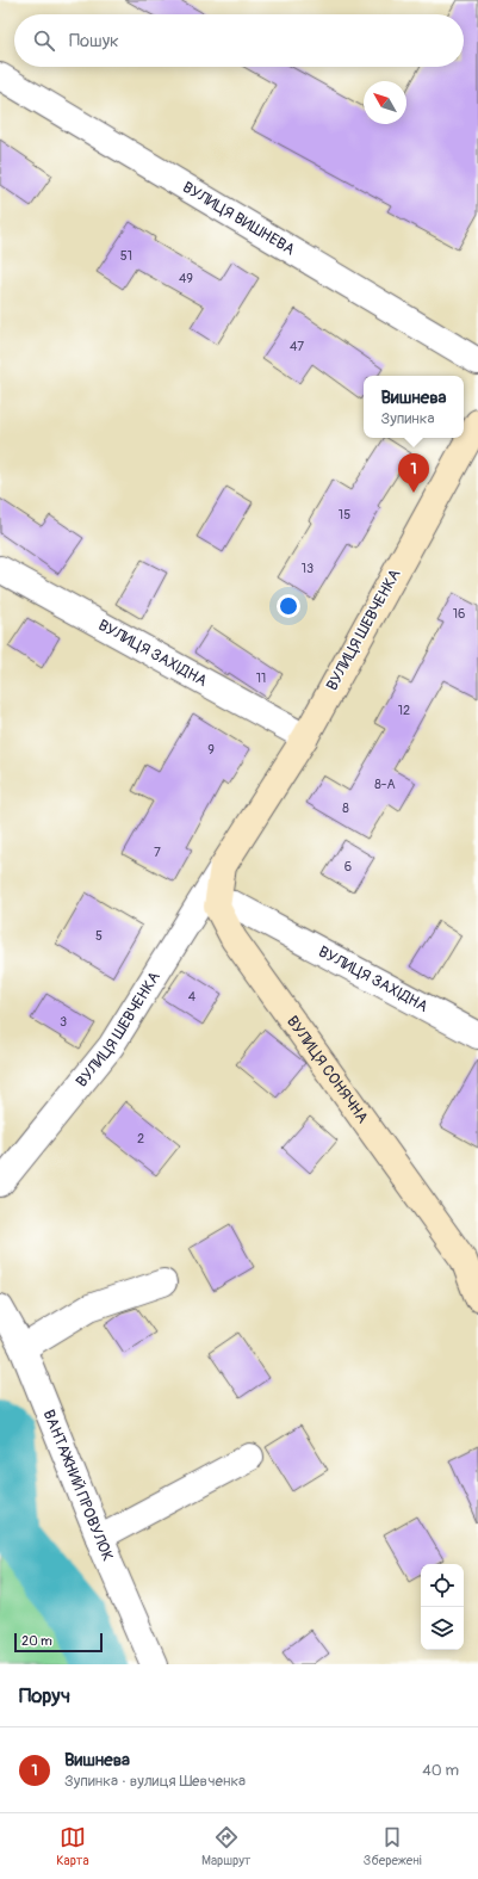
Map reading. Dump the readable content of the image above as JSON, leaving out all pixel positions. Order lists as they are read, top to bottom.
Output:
{
  "streets": {
    "street": [
      "ВУЛИЦЯ ВИШНЕВА",
      "ВУЛИЦЯ ШЕВЧЕНКА",
      "ВУЛИЦЯ ЗАХІДНА",
      "ВУЛИЦЯ СОНЯЧНА",
      "ВАНТАЖНИЙ ПРОВУЛОК"
    ]
  },
  "crossings": [
    ["ВУЛИЦЯ ШЕВЧЕНКА", "ВУЛИЦЯ ЗАХІДНА"],
    ["ВУЛИЦЯ ЗАХІДНА", "ВУЛИЦЯ СОНЯЧНА"]
  ],
  "house_numbers": [
    "51",
    "49",
    "47",
    "15",
    "13",
    "16",
    "11",
    "12",
    "9",
    "8-А",
    "8",
    "7",
    "6",
    "5",
    "4",
    "3",
    "2"
  ],
  "scale_bar": "20 m",
  "north": "top left",
  "page": {
    "search": "Пошук",
    "popup": ["Вишнева", "Зупинка"],
    "pins": "1",
    "scale": "20 m",
    "heading": "Поруч",
    "list": [
      {
        "mark": "1",
        "name": "Вишнева",
        "note": "Зупинка · вулиця Шевченка",
        "value": "40 m"
      }
    ],
    "nav": ["Карта", "Маршрут", "Збережені"]
  }
}
